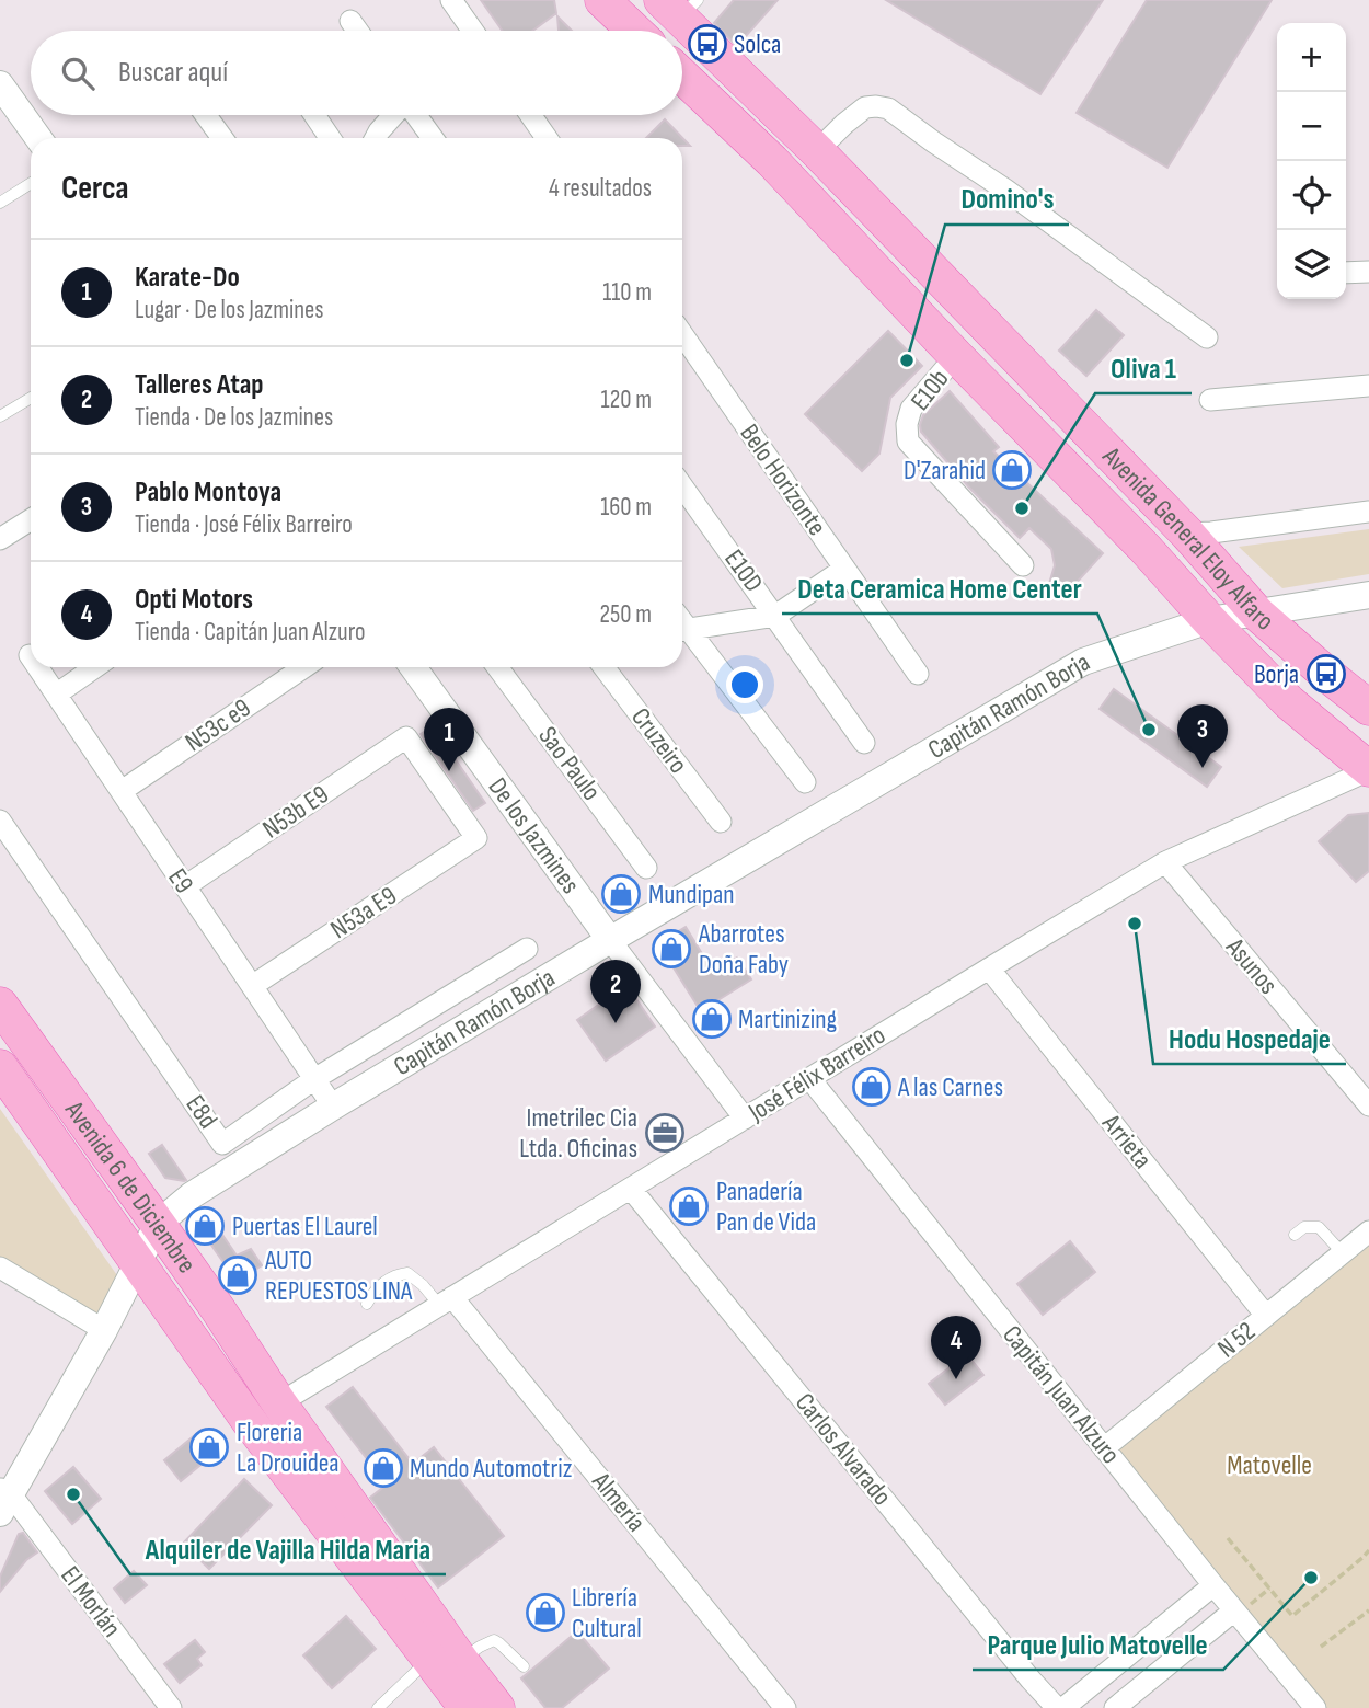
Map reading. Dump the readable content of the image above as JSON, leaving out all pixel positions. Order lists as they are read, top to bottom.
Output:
{
  "streets": {
    "main road": ["Avenida General Eloy Alfaro", "Avenida 6 de Diciembre"],
    "street": [
      "E10b",
      "Belo Horizonte",
      "E10D",
      "Capitán Ramón Borja",
      "N53c e9",
      "Cruzeiro",
      "Sao Paulo",
      "N53b E9",
      "De los Jazmines",
      "E9",
      "N53a E9",
      "Asunos",
      "José Félix Barreiro",
      "E8d",
      "Arrieta",
      "N 52",
      "Capitán Juan Alzuro",
      "Carlos Alvarado",
      "Almería",
      "El Morlán"
    ]
  },
  "crossings": [
    ["E10b", "Avenida General Eloy Alfaro"],
    ["Avenida General Eloy Alfaro", "Capitán Ramón Borja"],
    ["Avenida General Eloy Alfaro", "José Félix Barreiro"],
    ["Capitán Ramón Borja", "De los Jazmines"],
    ["Capitán Ramón Borja", "E9"],
    ["Capitán Ramón Borja", "Avenida 6 de Diciembre"],
    ["Capitán Ramón Borja", "El Morlán"],
    ["N53c e9", "E9"],
    ["N53b E9", "E9"],
    ["N53b E9", "N53a E9"],
    ["De los Jazmines", "José Félix Barreiro"],
    ["E9", "N53a E9"],
    ["E9", "E8d"],
    ["Asunos", "José Félix Barreiro"],
    ["José Félix Barreiro", "Arrieta"],
    ["José Félix Barreiro", "Avenida 6 de Diciembre"],
    ["José Félix Barreiro", "Capitán Juan Alzuro"],
    ["José Félix Barreiro", "Carlos Alvarado"],
    ["José Félix Barreiro", "Almería"],
    ["Arrieta", "N 52"],
    ["N 52", "Capitán Juan Alzuro"]
  ],
  "parks": ["Matovelle"],
  "places": {
    "bus stop": ["Solca", "Borja"],
    "other": [
      "Domino's",
      "Oliva 1",
      "Deta Ceramica Home Center",
      "Hodu Hospedaje",
      "Alquiler de Vajilla Hilda Maria",
      "Parque Julio Matovelle"
    ],
    "shop": [
      "D'Zarahid",
      "Mundipan",
      "Abarrotes Doña Faby",
      "Martinizing",
      "A las Carnes",
      "Panadería Pan de Vida",
      "Puertas El Laurel",
      "AUTO REPUESTOS LINA",
      "Floreria La Drouidea",
      "Mundo Automotriz",
      "Librería Cultural"
    ],
    "office": ["Imetrilec Cia Ltda. Oficinas"]
  },
  "page": {
    "map_buttons": ["+", "−"],
    "search": "Buscar aquí",
    "heading": ["Cerca", "4 resultados"],
    "list": [
      {
        "mark": "1",
        "name": "Karate-Do",
        "note": "Lugar · De los Jazmines",
        "value": "110 m"
      },
      {
        "mark": "2",
        "name": "Talleres Atap",
        "note": "Tienda · De los Jazmines",
        "value": "120 m"
      },
      {
        "mark": "3",
        "name": "Pablo Montoya",
        "note": "Tienda · José Félix Barreiro",
        "value": "160 m"
      },
      {
        "mark": "4",
        "name": "Opti Motors",
        "note": "Tienda · Capitán Juan Alzuro",
        "value": "250 m"
      }
    ],
    "pins": [
      "3",
      "1",
      "2",
      "4"
    ]
  }
}
